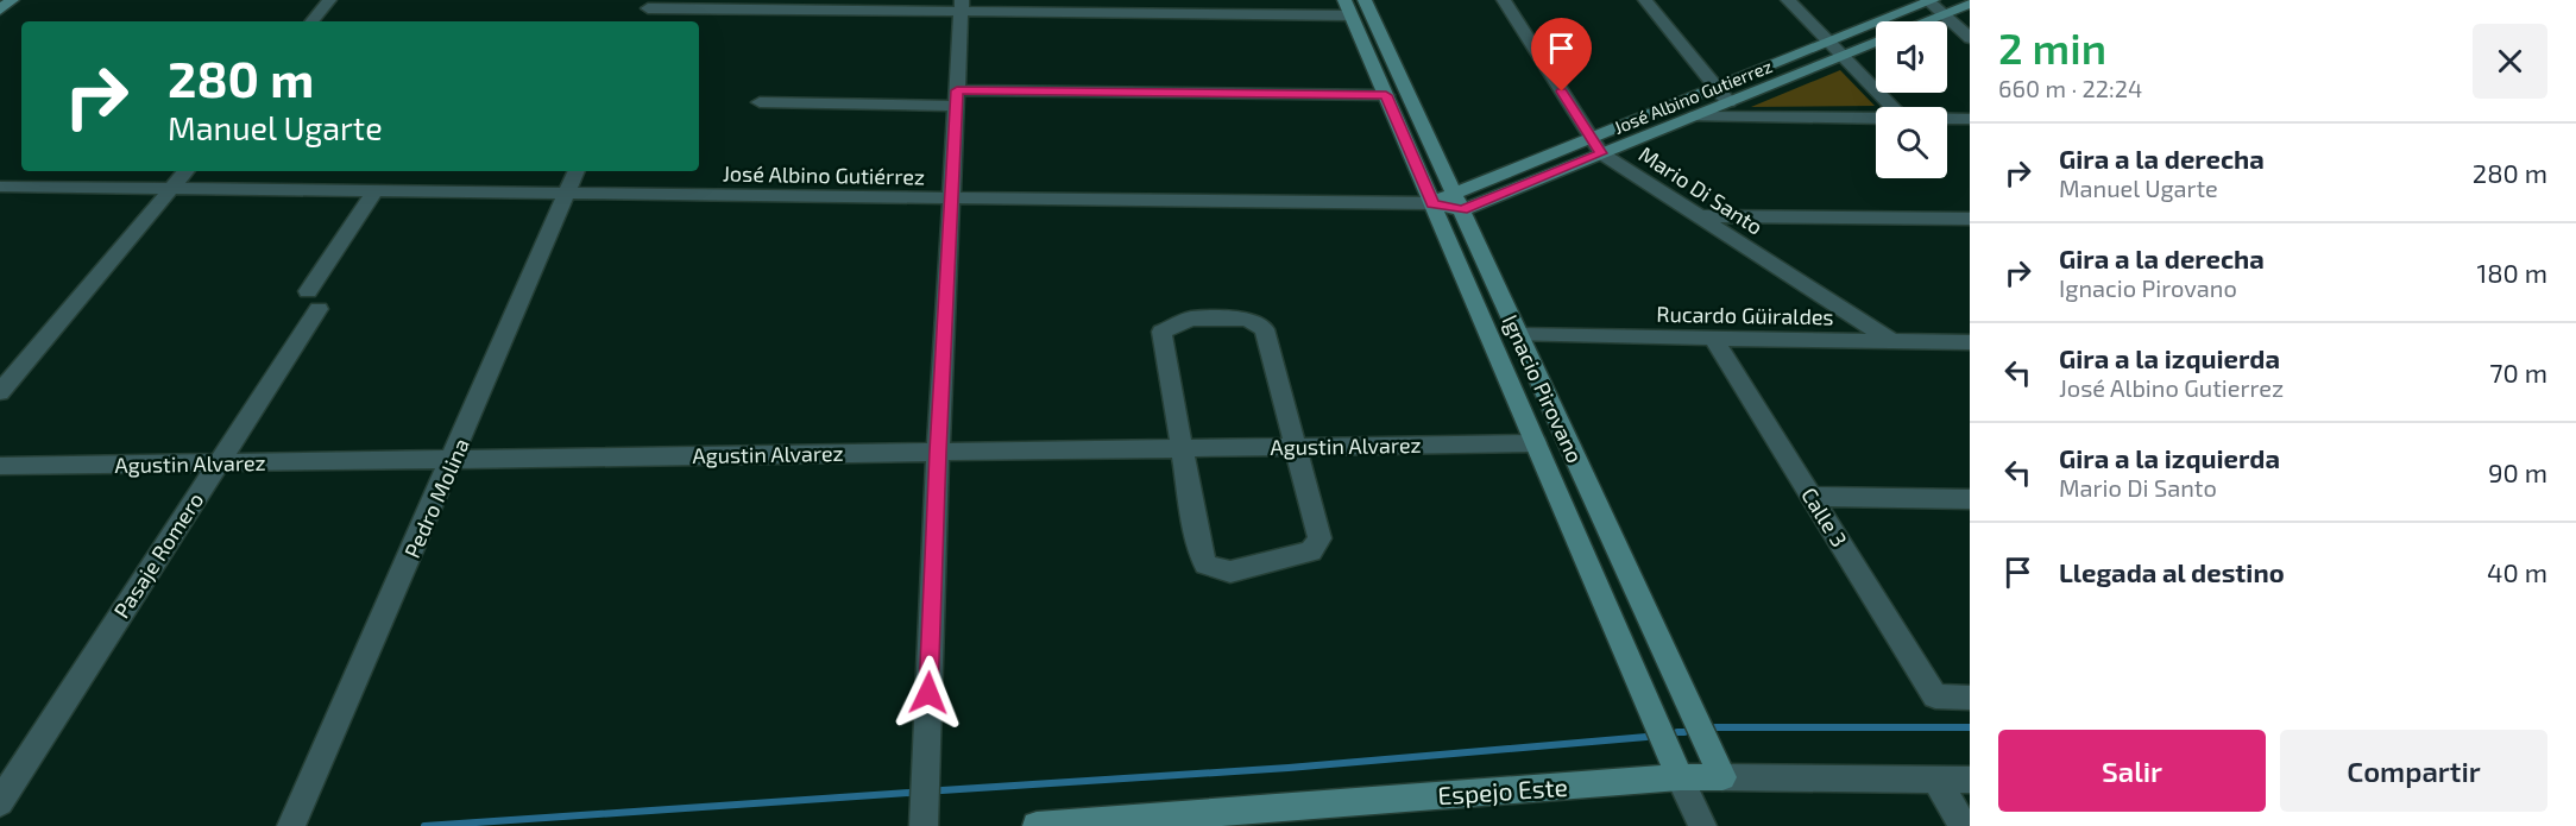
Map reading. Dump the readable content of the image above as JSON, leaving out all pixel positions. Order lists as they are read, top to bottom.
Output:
{
  "streets": {
    "street": [
      "José Albino Gutierrez",
      "José Albino Gutiérrez",
      "Mario Di Santo",
      "Rucardo Güiraldes",
      "Ignacio Pirovano",
      "Agustin Alvarez",
      "Pedro Molina",
      "Calle 3",
      "Pasaje Romero",
      "Espejo Este"
    ]
  },
  "crossings": [
    ["José Albino Gutierrez", "Mario Di Santo"],
    ["José Albino Gutierrez", "Ignacio Pirovano"],
    ["José Albino Gutiérrez", "Ignacio Pirovano"],
    ["José Albino Gutiérrez", "Pedro Molina"],
    ["José Albino Gutiérrez", "Pasaje Romero"],
    ["Mario Di Santo", "Rucardo Güiraldes"],
    ["Rucardo Güiraldes", "Ignacio Pirovano"],
    ["Rucardo Güiraldes", "Calle 3"],
    ["Ignacio Pirovano", "Agustin Alvarez"],
    ["Ignacio Pirovano", "Espejo Este"],
    ["Agustin Alvarez", "Pedro Molina"],
    ["Agustin Alvarez", "Pasaje Romero"]
  ],
  "page": {
    "heading": ["2 min", "660 m · 22:24"],
    "turn": ["280 m", "Manuel Ugarte"],
    "list": [
      {
        "name": "Gira a la derecha",
        "note": "Manuel Ugarte",
        "value": "280 m"
      },
      {
        "name": "Gira a la derecha",
        "note": "Ignacio Pirovano",
        "value": "180 m"
      },
      {
        "name": "Gira a la izquierda",
        "note": "José Albino Gutierrez",
        "value": "70 m"
      },
      {
        "name": "Gira a la izquierda",
        "note": "Mario Di Santo",
        "value": "90 m"
      },
      {
        "name": "Llegada al destino",
        "value": "40 m"
      }
    ],
    "buttons": ["Salir", "Compartir"]
  }
}
